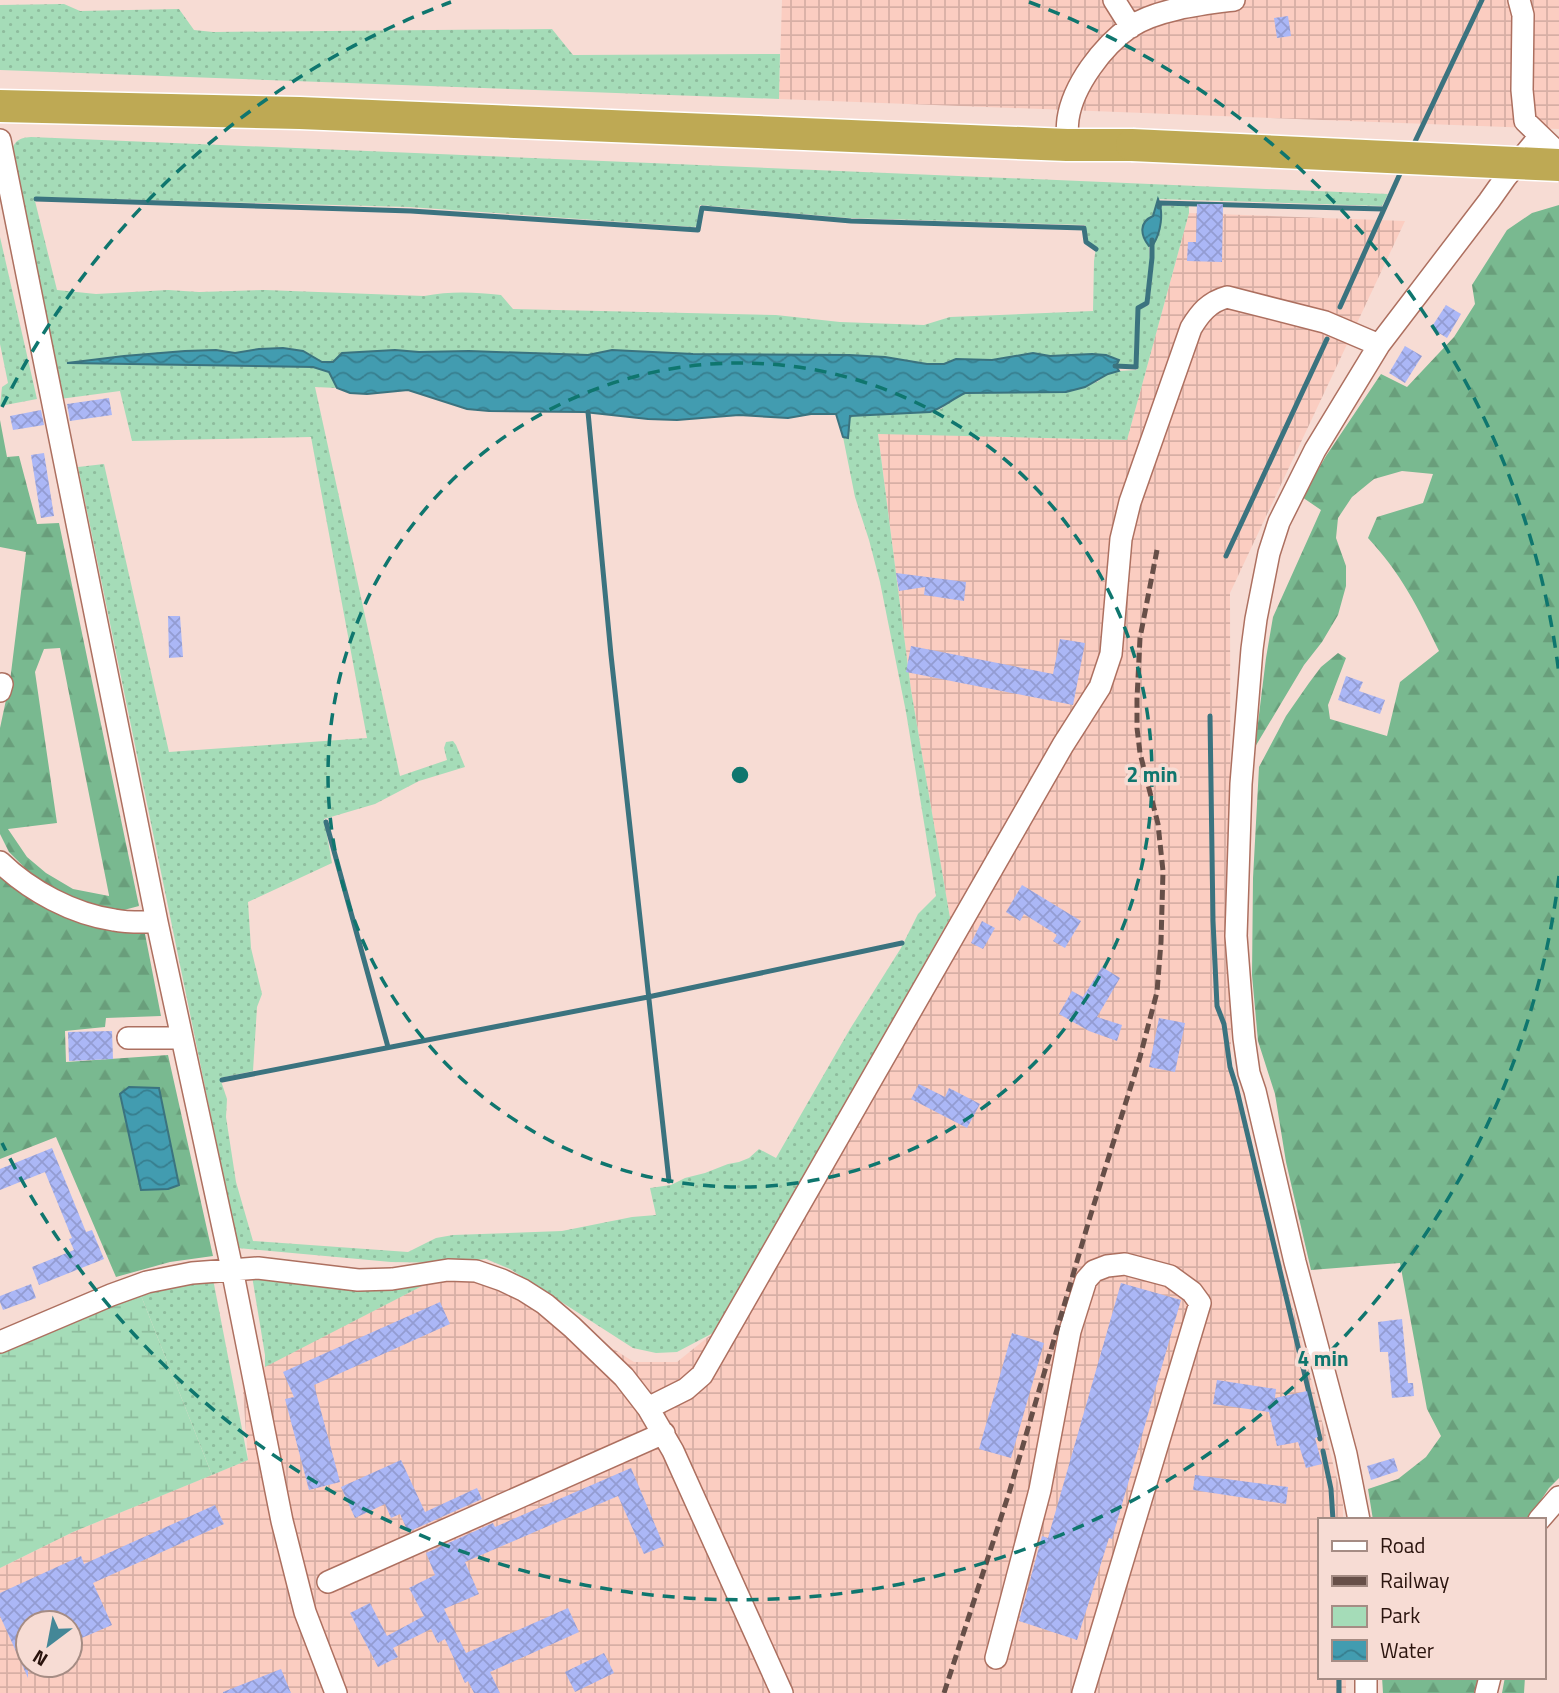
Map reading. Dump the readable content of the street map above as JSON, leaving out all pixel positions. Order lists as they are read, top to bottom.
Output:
{
  "legend": [
    "Road",
    "Railway",
    "Park",
    "Water"
  ],
  "north": "bottom left",
  "rings": ["2 min", "4 min"]
}
